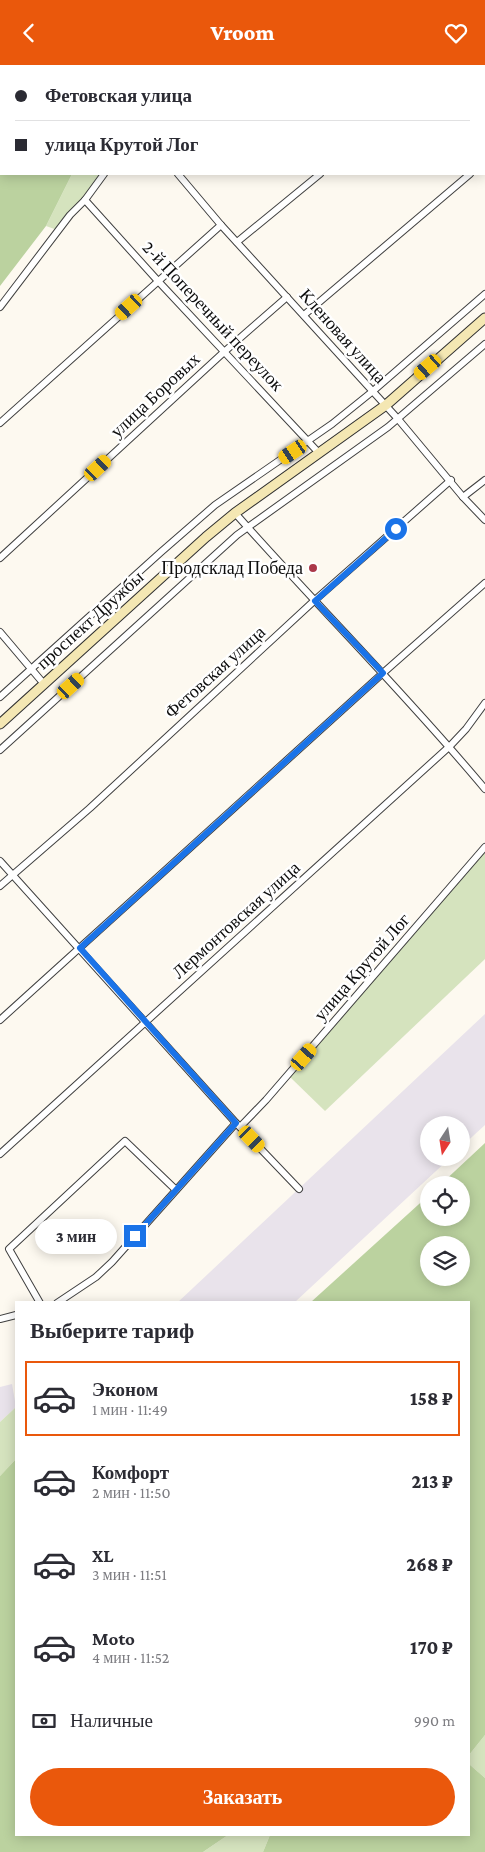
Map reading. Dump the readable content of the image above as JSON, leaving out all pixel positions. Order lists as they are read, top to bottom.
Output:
{
  "streets": {
    "main road": ["проспект Дружбы"],
    "street": [
      "2-й Поперечный переулок",
      "Кленовая улица",
      "улица Боровых",
      "Фетовская улица",
      "Лермонтовская улица",
      "улица Крутой Лог"
    ]
  },
  "crossings": [
    ["2-й Поперечный переулок", "улица Боровых"],
    ["2-й Поперечный переулок", "проспект Дружбы"],
    ["Кленовая улица", "улица Боровых"],
    ["Кленовая улица", "проспект Дружбы"],
    ["Кленовая улица", "Фетовская улица"]
  ],
  "places": ["Продсклад Победа"],
  "north": "bottom",
  "page": {
    "header": "Vroom",
    "banner": ["Фетовская улица", "улица Крутой Лог"],
    "bubble": "3 мин",
    "heading": "Выберите тариф",
    "list": [
      {
        "name": "Эконом",
        "note": "1 мин · 11:49",
        "value": "158 ₽"
      },
      {
        "name": "Комфорт",
        "note": "2 мин · 11:50",
        "value": "213 ₽"
      },
      {
        "name": "XL",
        "note": "3 мин · 11:51",
        "value": "268 ₽"
      },
      {
        "name": "Moto",
        "note": "4 мин · 11:52",
        "value": "170 ₽"
      }
    ],
    "pay": ["Наличные", "990 m"],
    "buttons": "Заказать"
  }
}
